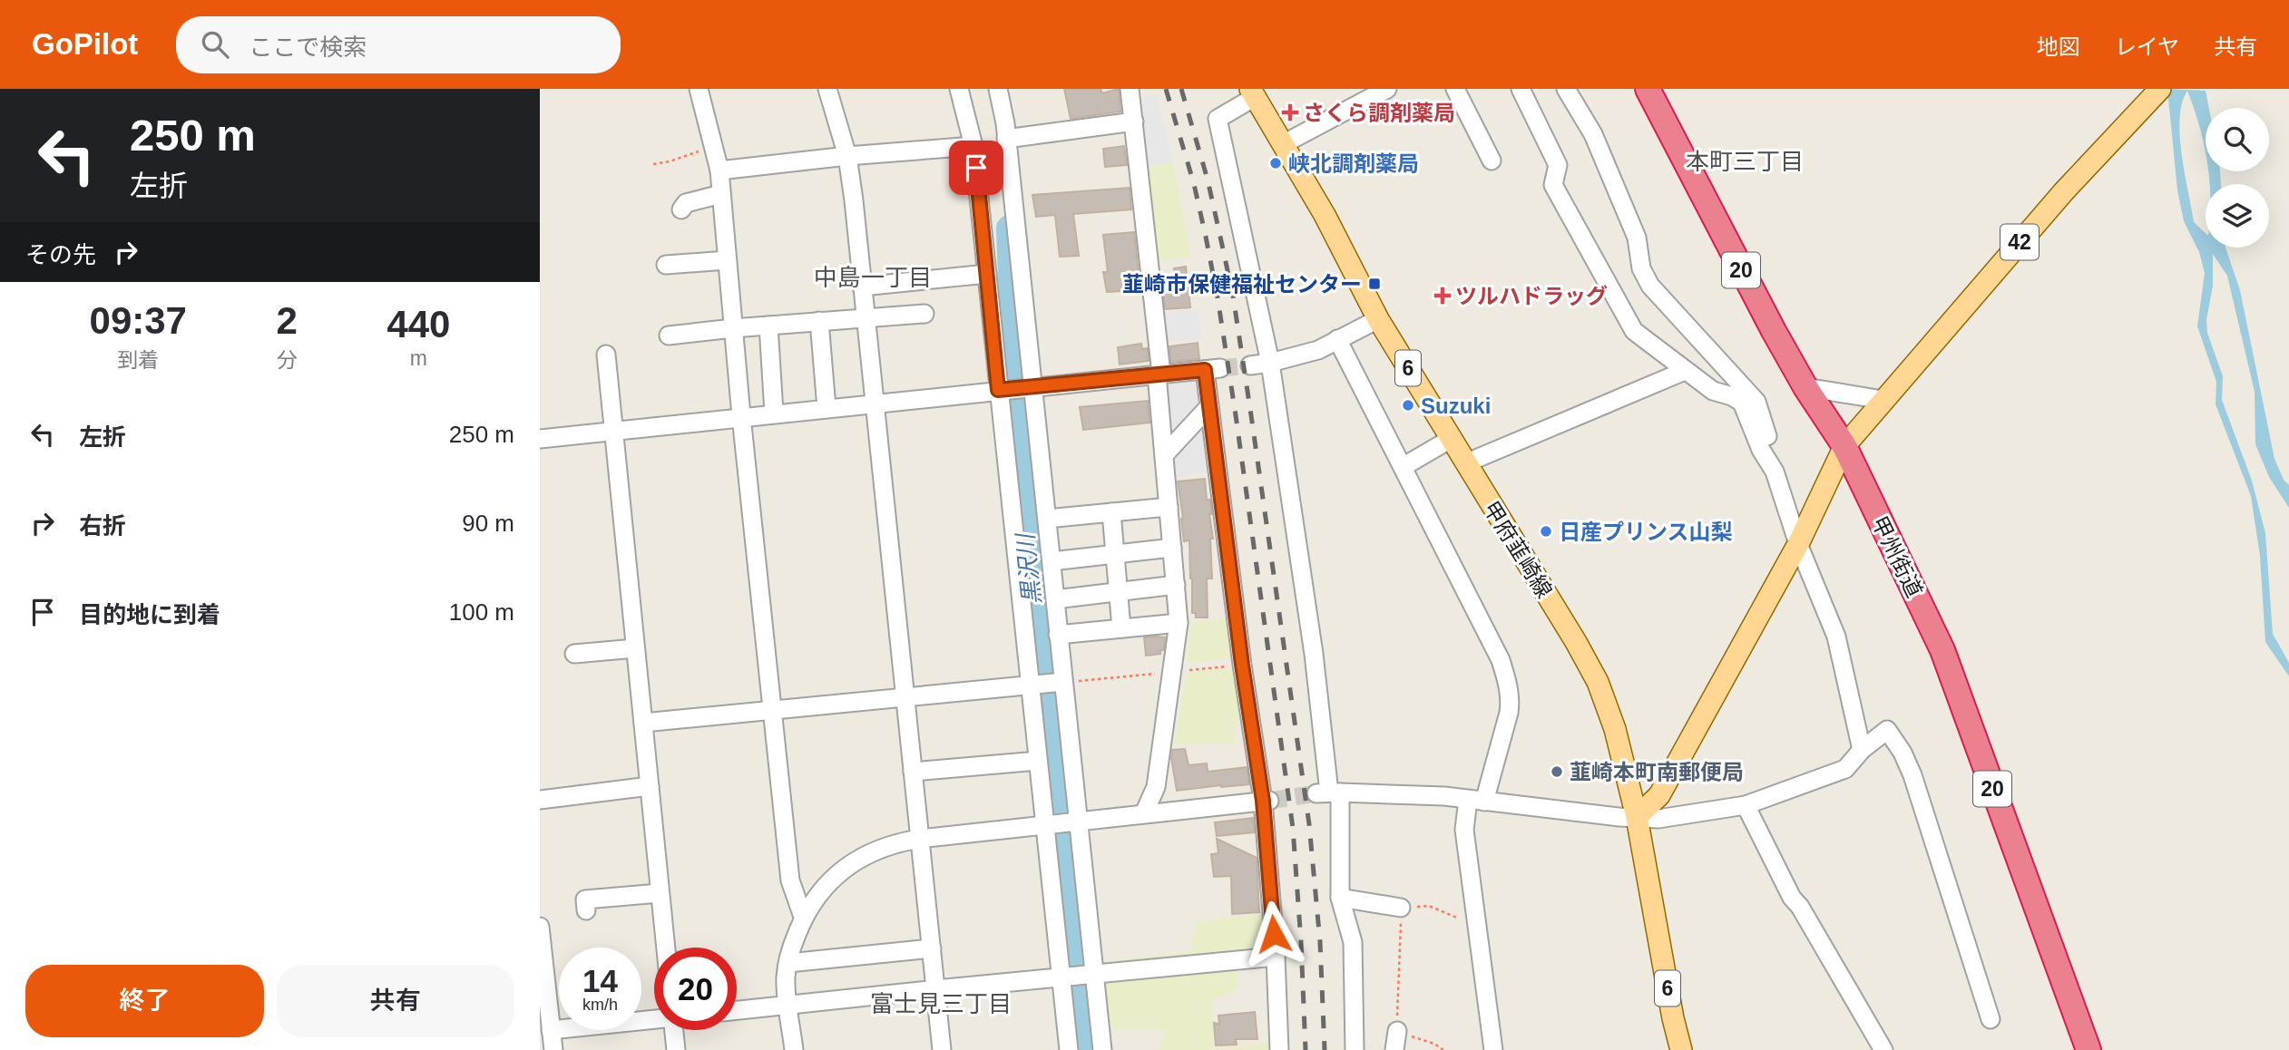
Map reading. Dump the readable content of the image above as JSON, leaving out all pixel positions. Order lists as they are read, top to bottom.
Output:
{
  "streets": {
    "highway": ["20", "甲州街道"],
    "main road": ["42", "6", "甲府韮崎線"]
  },
  "crossings": [
    ["42", "甲州街道"]
  ],
  "districts": ["本町三丁目", "中島一丁目", "富士見三丁目"],
  "water": ["黒沢川"],
  "places": {
    "health": ["さくら調剤薬局", "ツルハドラッグ"],
    "other": [
      "峡北調剤薬局",
      "Suzuki",
      "日産プリンス山梨",
      "韮崎本町南郵便局"
    ],
    "transit": ["韮崎市保健福祉センター"]
  },
  "page": {
    "header": "GoPilot",
    "search": "ここで検索",
    "nav": ["地図", "レイヤ", "共有"],
    "turn": ["250 m", "左折"],
    "then": "その先",
    "eta": [
      "09:37",
      "到着",
      "2",
      "分",
      "440",
      "m"
    ],
    "list": [
      {
        "name": "左折",
        "value": "250 m"
      },
      {
        "name": "右折",
        "value": "90 m"
      },
      {
        "name": "目的地に到着",
        "value": "100 m"
      }
    ],
    "speed": "14 km/h",
    "limit": "20",
    "buttons": ["終了", "共有"]
  }
}
